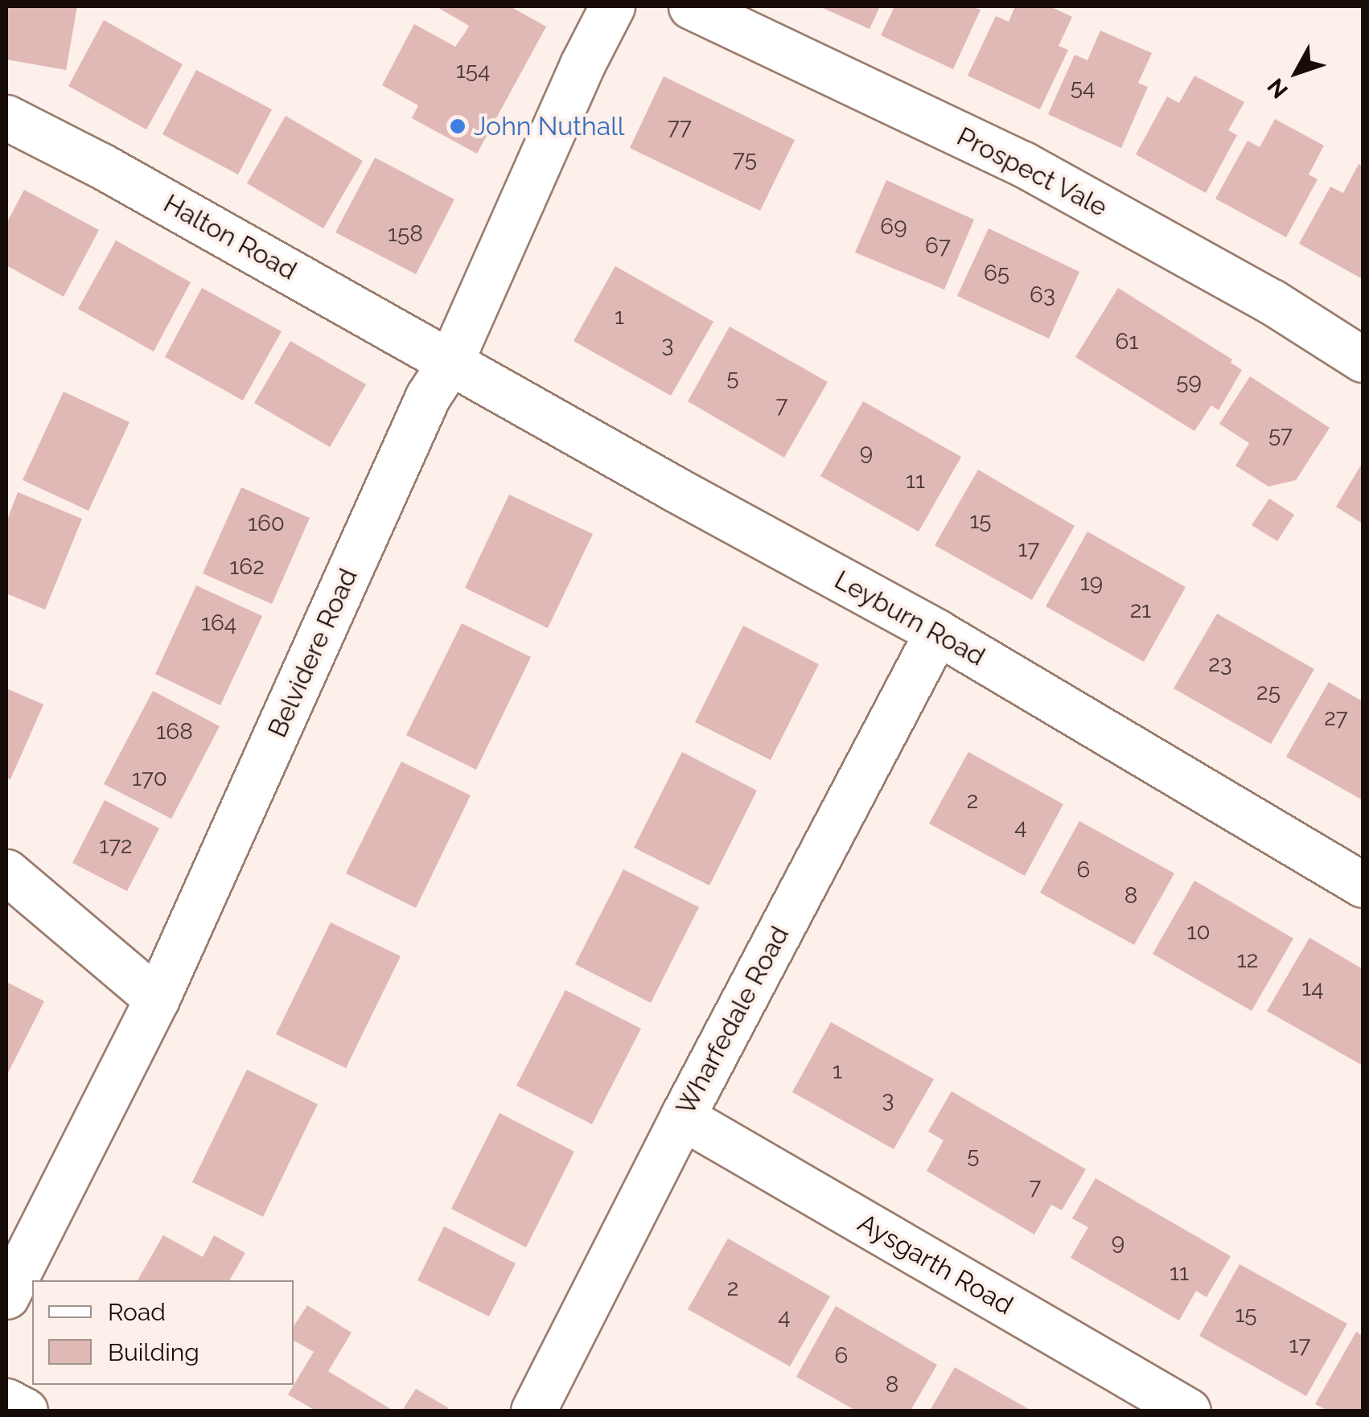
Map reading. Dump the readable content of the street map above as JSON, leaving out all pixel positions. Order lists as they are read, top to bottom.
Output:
{
  "streets": {
    "street": [
      "Prospect Vale",
      "Halton Road",
      "Leyburn Road",
      "Belvidere Road",
      "Wharfedale Road",
      "Aysgarth Road"
    ]
  },
  "crossings": [
    ["Halton Road", "Leyburn Road"],
    ["Halton Road", "Belvidere Road"],
    ["Leyburn Road", "Belvidere Road"],
    ["Leyburn Road", "Wharfedale Road"],
    ["Wharfedale Road", "Aysgarth Road"]
  ],
  "places": ["John Nuthall"],
  "house_numbers": [
    "154",
    "54",
    "77",
    "75",
    "69",
    "158",
    "67",
    "65",
    "63",
    "1",
    "61",
    "3",
    "5",
    "59",
    "7",
    "57",
    "9",
    "11",
    "15",
    "160",
    "17",
    "162",
    "19",
    "21",
    "164",
    "23",
    "25",
    "27",
    "168",
    "170",
    "2",
    "4",
    "172",
    "6",
    "8",
    "10",
    "12",
    "14",
    "1",
    "3",
    "5",
    "7",
    "9",
    "11",
    "2",
    "15",
    "4",
    "17",
    "6",
    "8"
  ],
  "legend": ["Road", "Building"],
  "north": "bottom left"
}
